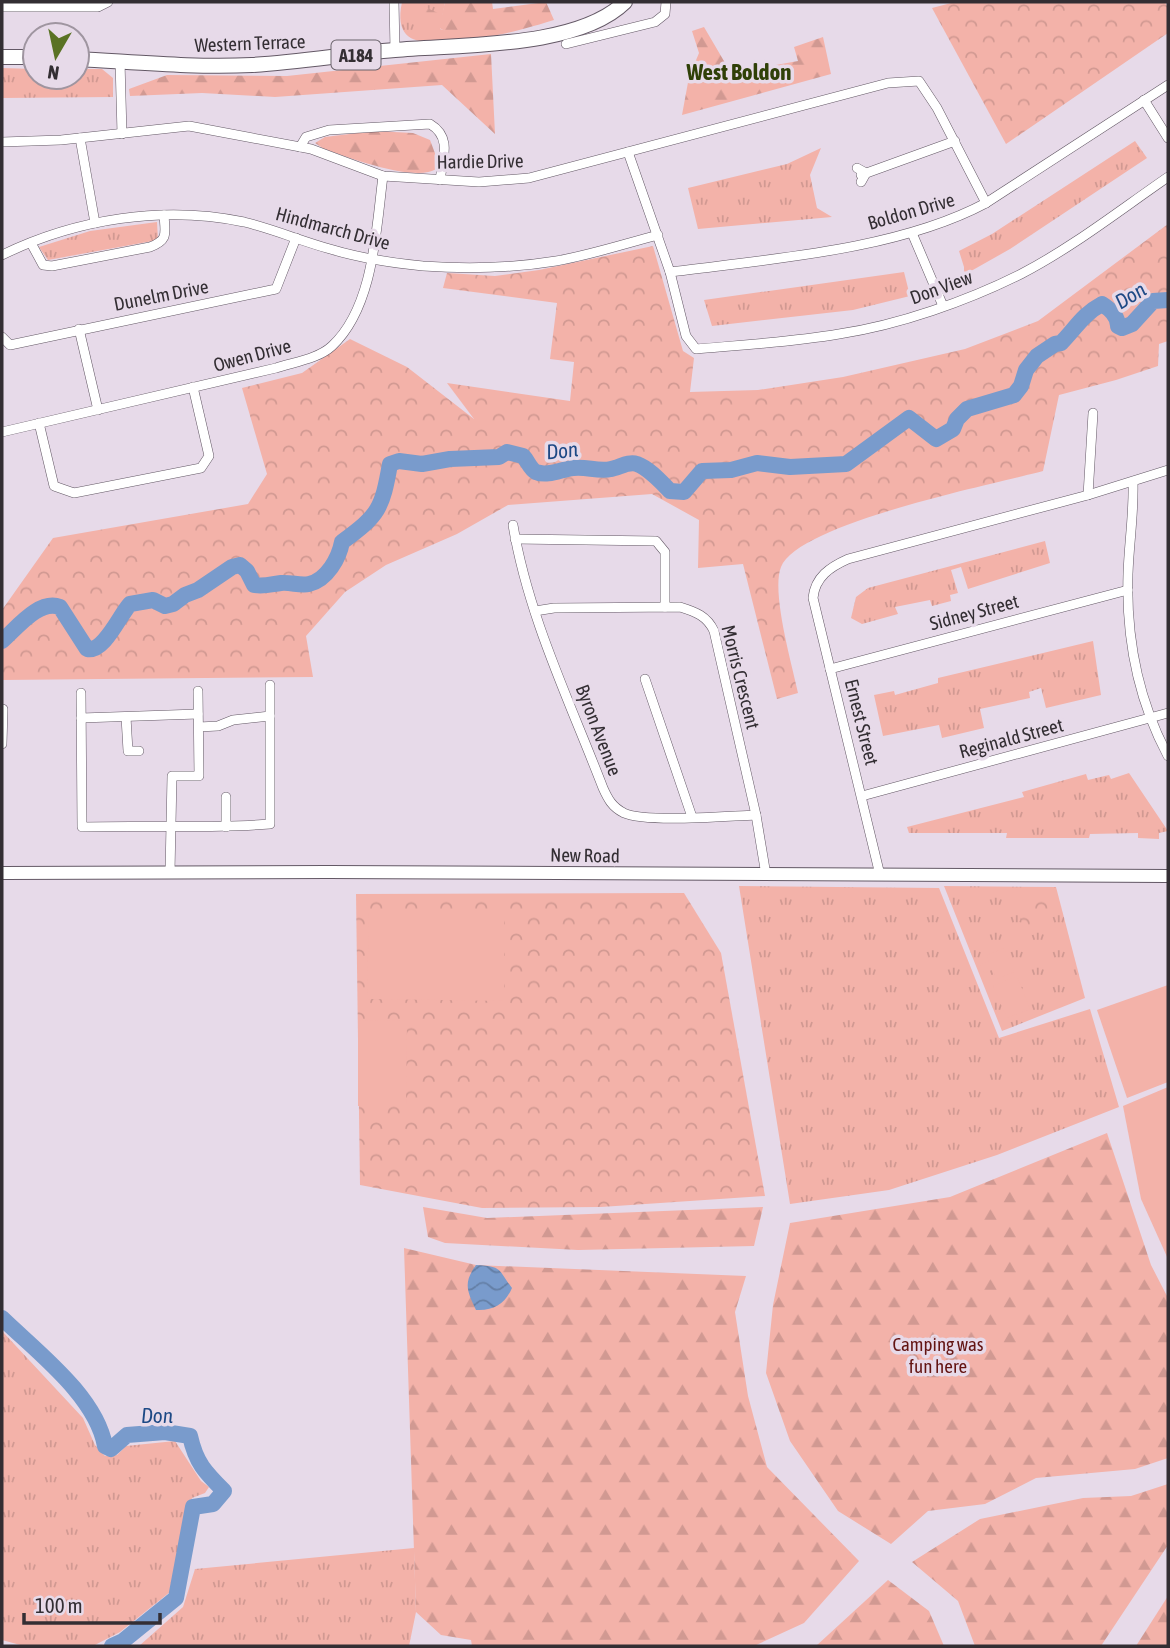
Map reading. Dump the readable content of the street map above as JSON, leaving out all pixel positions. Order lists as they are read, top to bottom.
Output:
{
  "streets": {
    "main road": ["Western Terrace", "A184", "New Road"],
    "street": [
      "Hardie Drive",
      "Boldon Drive",
      "Hindmarch Drive",
      "Don View",
      "Dunelm Drive",
      "Owen Drive",
      "Sidney Street",
      "Morris Crescent",
      "Ernest Street",
      "Byron Avenue",
      "Reginald Street"
    ]
  },
  "crossings": [
    ["Hardie Drive", "Owen Drive"],
    ["Boldon Drive", "Don View"],
    ["Hindmarch Drive", "Dunelm Drive"],
    ["Hindmarch Drive", "Owen Drive"],
    ["Sidney Street", "Ernest Street"],
    ["Morris Crescent", "Byron Avenue"],
    ["Morris Crescent", "New Road"],
    ["Ernest Street", "Reginald Street"],
    ["Ernest Street", "New Road"]
  ],
  "districts": ["West Boldon"],
  "water": ["Don"],
  "parks": ["Camping was fun here"],
  "scale_bar": "100 m",
  "north": "bottom"
}
